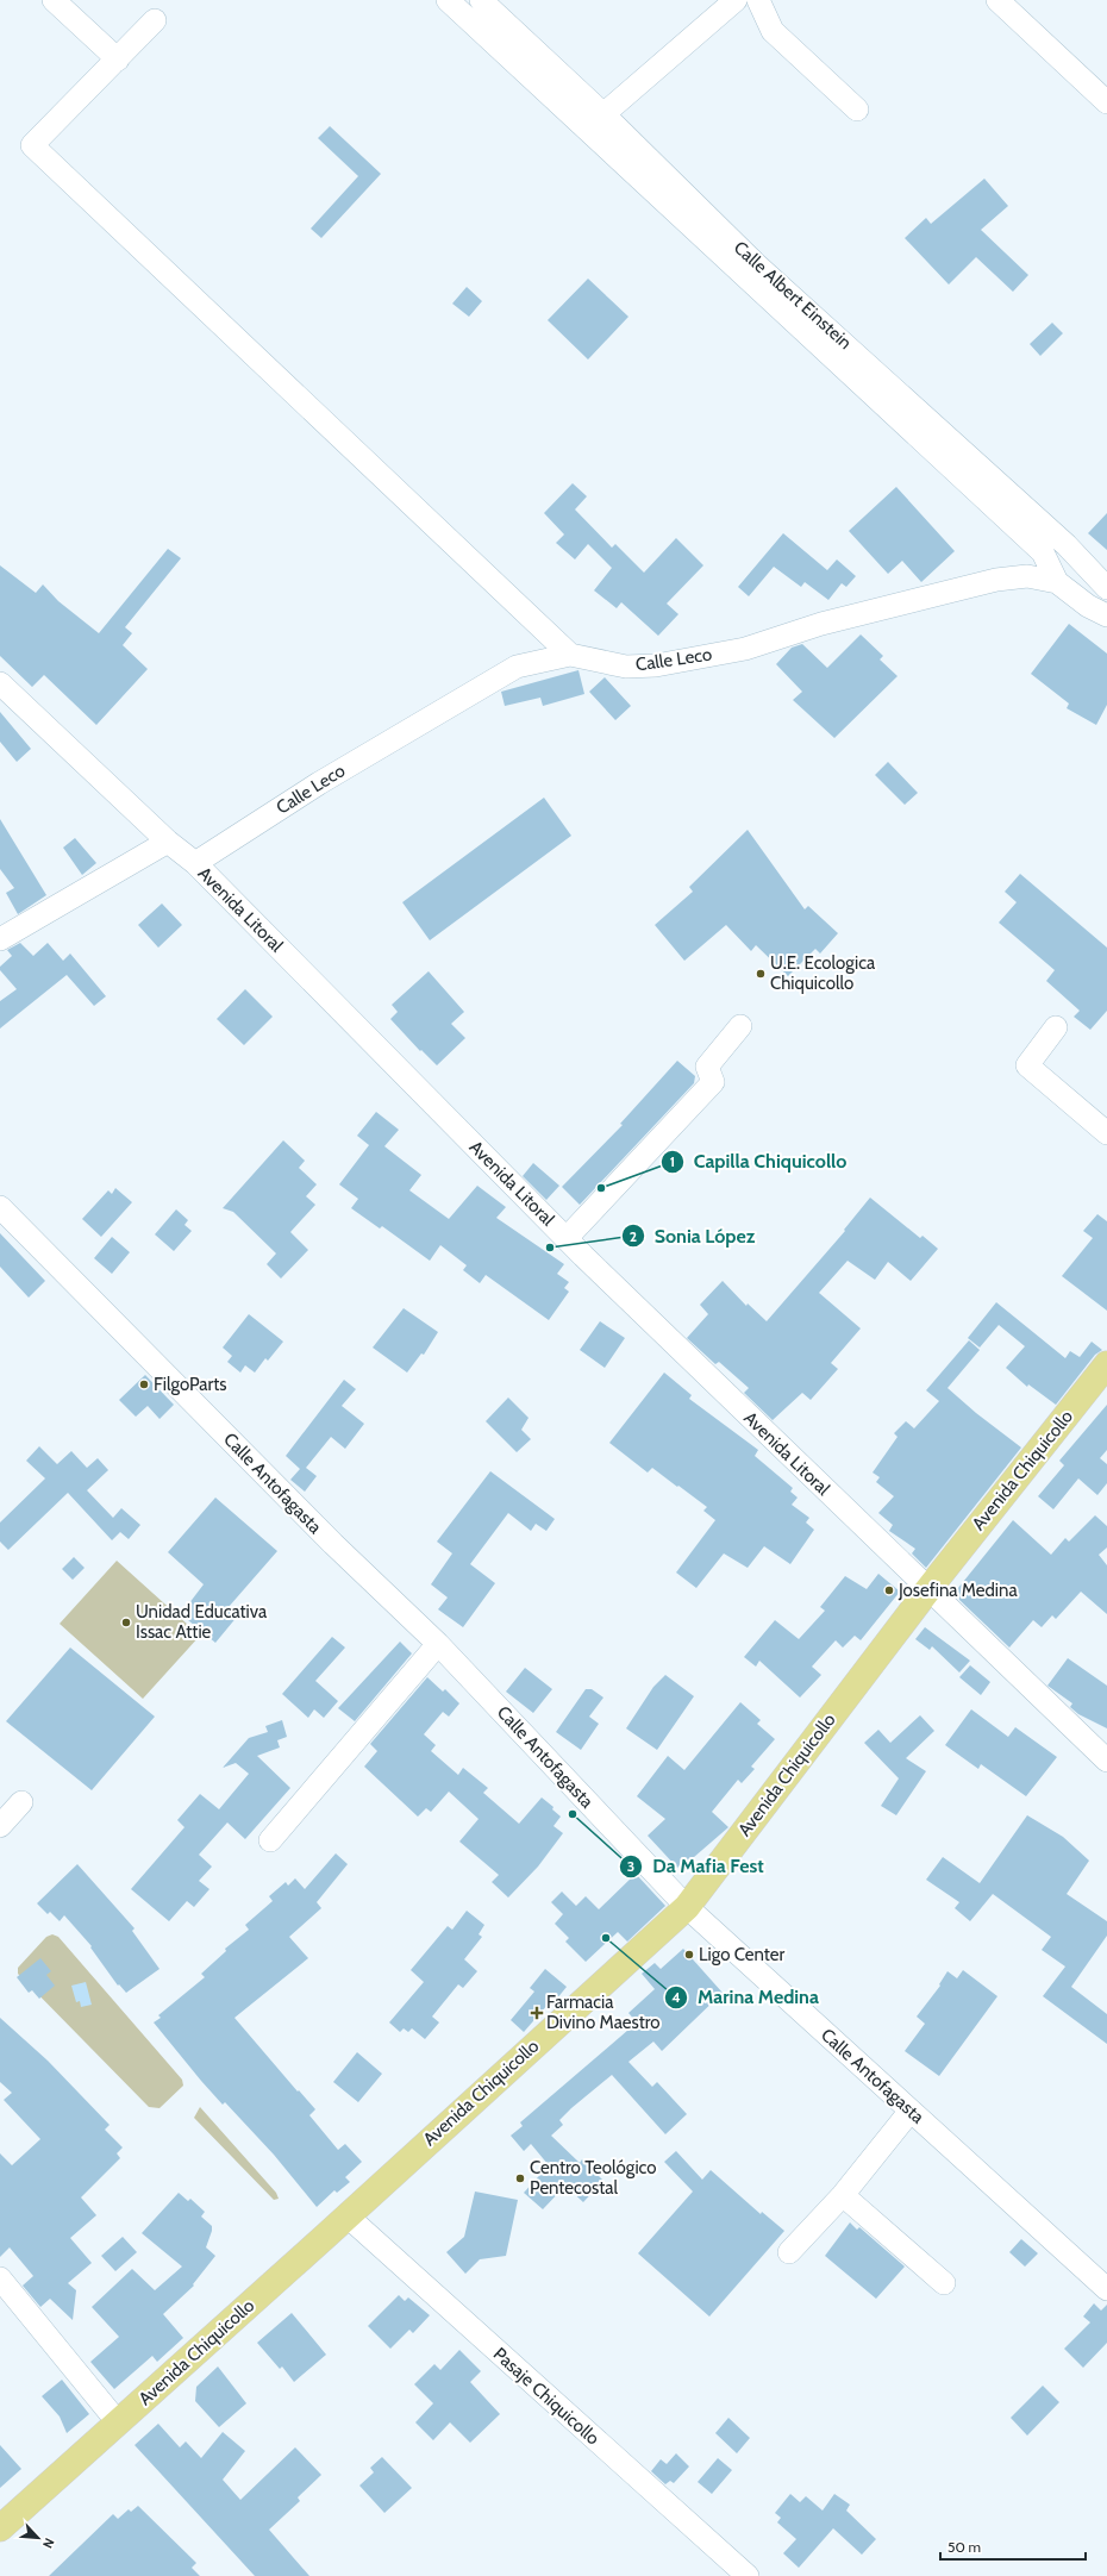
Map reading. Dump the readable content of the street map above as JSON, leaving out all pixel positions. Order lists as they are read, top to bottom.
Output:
{
  "streets": {
    "main road": ["Avenida Chiquicollo"],
    "street": [
      "Calle Albert Einstein",
      "Calle Leco",
      "Avenida Litoral",
      "Calle Antofagasta",
      "Pasaje Chiquicollo"
    ]
  },
  "crossings": [
    ["Calle Albert Einstein", "Calle Leco"],
    ["Calle Leco", "Avenida Litoral"],
    ["Avenida Litoral", "Avenida Chiquicollo"],
    ["Avenida Chiquicollo", "Calle Antofagasta"],
    ["Avenida Chiquicollo", "Pasaje Chiquicollo"]
  ],
  "places": {
    "other": [
      "U.E. Ecologica Chiquicollo",
      "Capilla Chiquicollo",
      "Sonia López",
      "FilgoParts",
      "Josefina Medina",
      "Unidad Educativa Issac Attie",
      "Da Mafia Fest",
      "Marina Medina",
      "Ligo Center",
      "Centro Teológico Pentecostal"
    ],
    "health": ["Farmacia Divino Maestro"]
  },
  "scale_bar": "50 m",
  "north": "bottom right"
}
